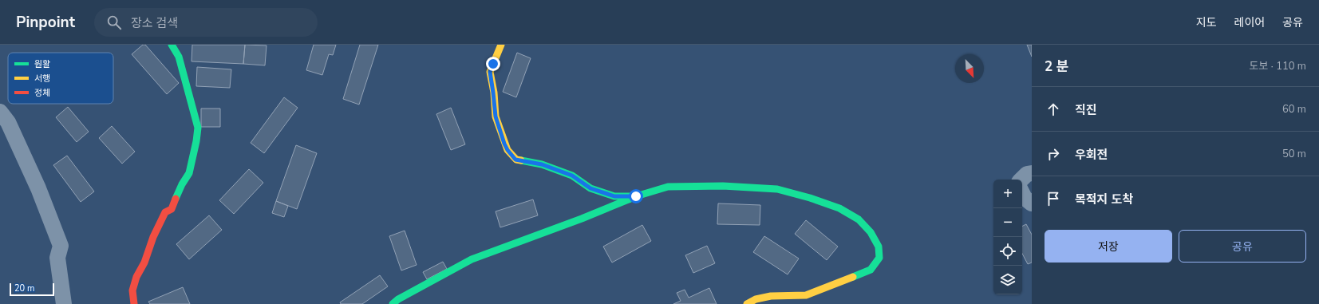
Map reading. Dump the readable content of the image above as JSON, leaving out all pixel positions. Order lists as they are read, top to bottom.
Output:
{
  "legend": ["원활", "서행", "정체"],
  "scale_bar": "20 m",
  "north": "bottom right",
  "page": {
    "header": "Pinpoint",
    "search": "장소 검색",
    "nav": ["지도", "레이어", "공유"],
    "heading": ["2 분", "도보 · 110 m"],
    "list": [
      ["직진", "60 m"],
      ["우회전", "50 m"],
      "목적지 도착"
    ],
    "map_buttons": ["+", "−"],
    "buttons": ["저장", "공유"],
    "scale": "20 m"
  }
}
